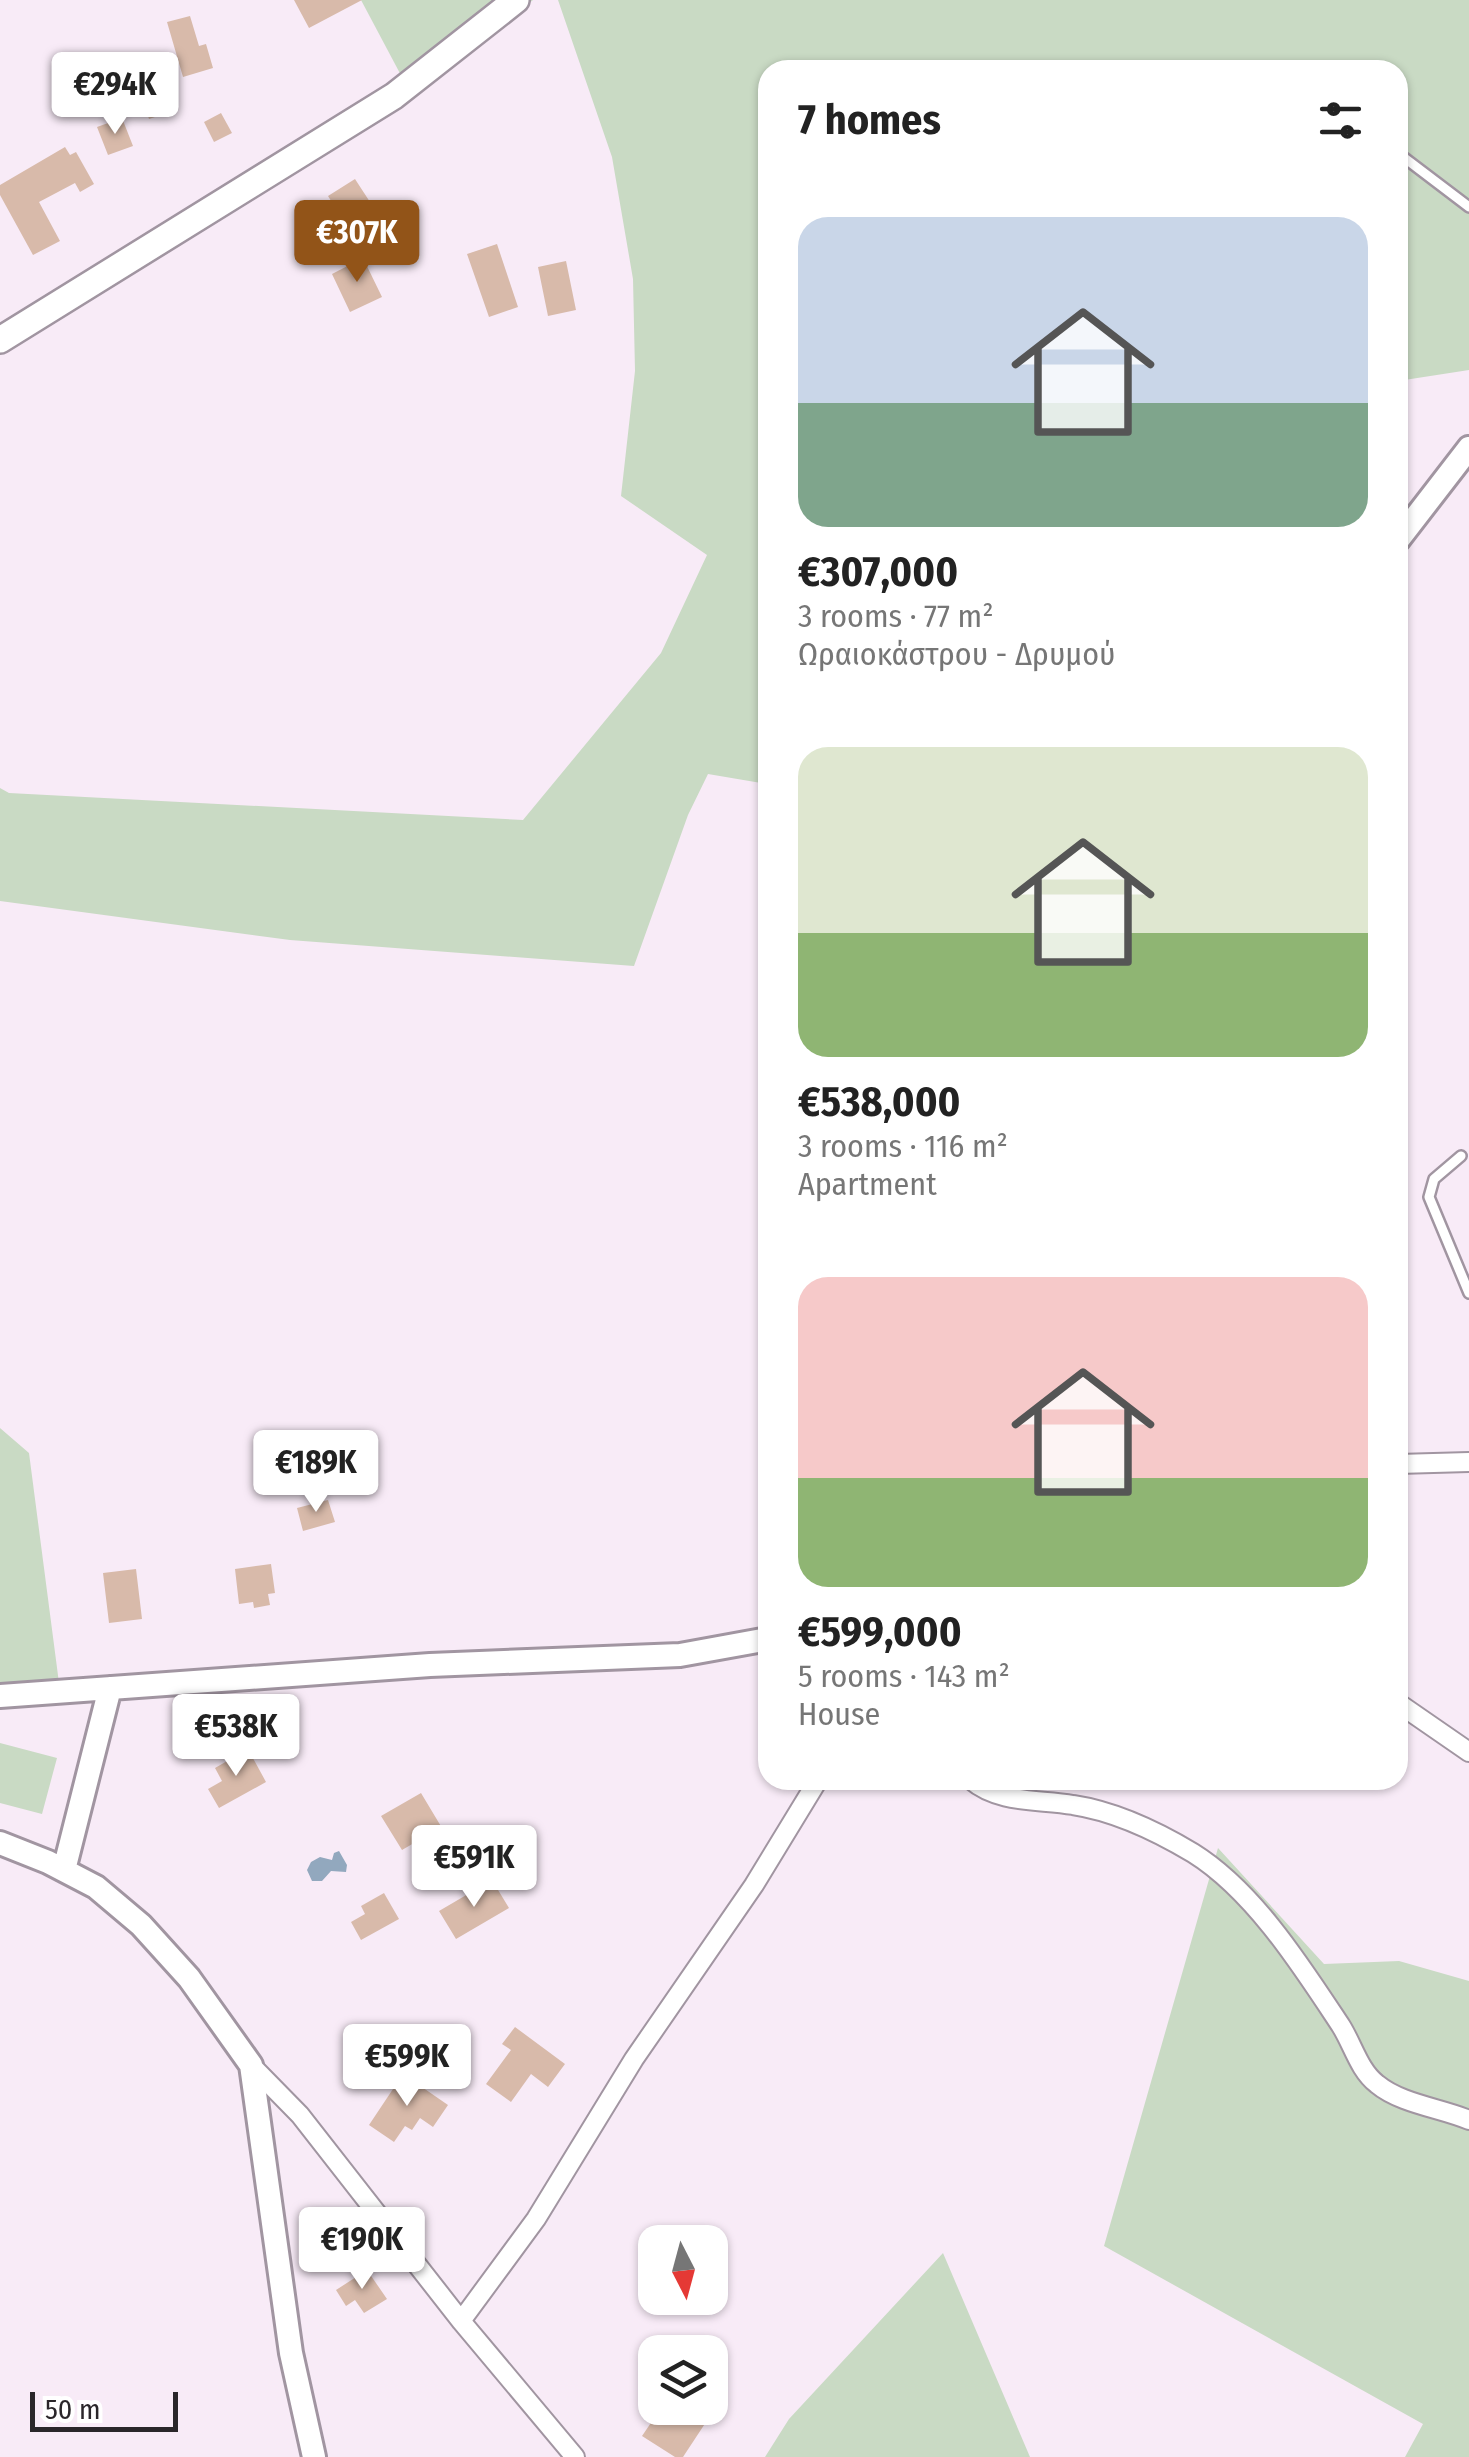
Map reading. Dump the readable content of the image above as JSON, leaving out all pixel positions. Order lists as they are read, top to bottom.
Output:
{
  "scale_bar": "50 m",
  "north": "bottom",
  "page": {
    "price": [
      "€294K",
      "€307K",
      "€189K",
      "€538K",
      "€591K",
      "€599K",
      "€190K"
    ],
    "heading": "7 homes",
    "list": [
      {
        "name": "€307,000",
        "note": "3 rooms · 77 m² · Ωραιοκάστρου - Δρυμού"
      },
      {
        "name": "€538,000",
        "note": "3 rooms · 116 m² · Apartment"
      },
      {
        "name": "€599,000",
        "note": "5 rooms · 143 m² · House"
      }
    ],
    "scale": "50 m"
  }
}
